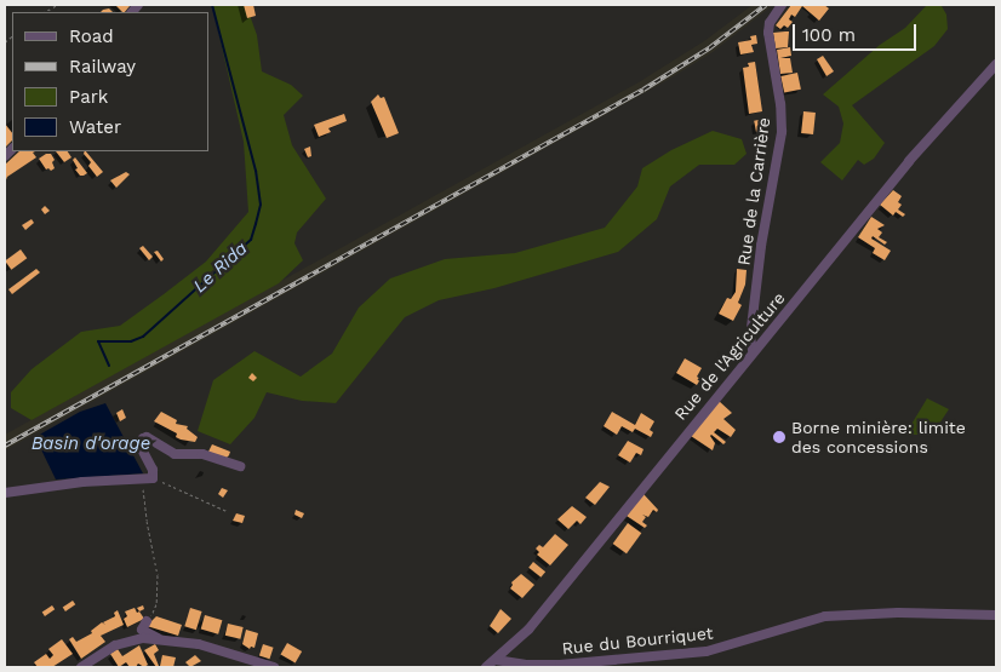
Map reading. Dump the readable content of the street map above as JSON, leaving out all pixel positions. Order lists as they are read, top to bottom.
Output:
{
  "streets": {
    "street": ["Rue de la Carrière", "Rue de l'Agriculture", "Rue du Bourriquet"]
  },
  "crossings": [
    ["Rue de la Carrière", "Rue de l'Agriculture"],
    ["Rue de l'Agriculture", "Rue du Bourriquet"]
  ],
  "water": ["Le Rida", "Basin d'orage"],
  "places": ["Borne minière: limite des concessions"],
  "legend": [
    "Road",
    "Railway",
    "Park",
    "Water"
  ],
  "scale_bar": "100 m"
}
